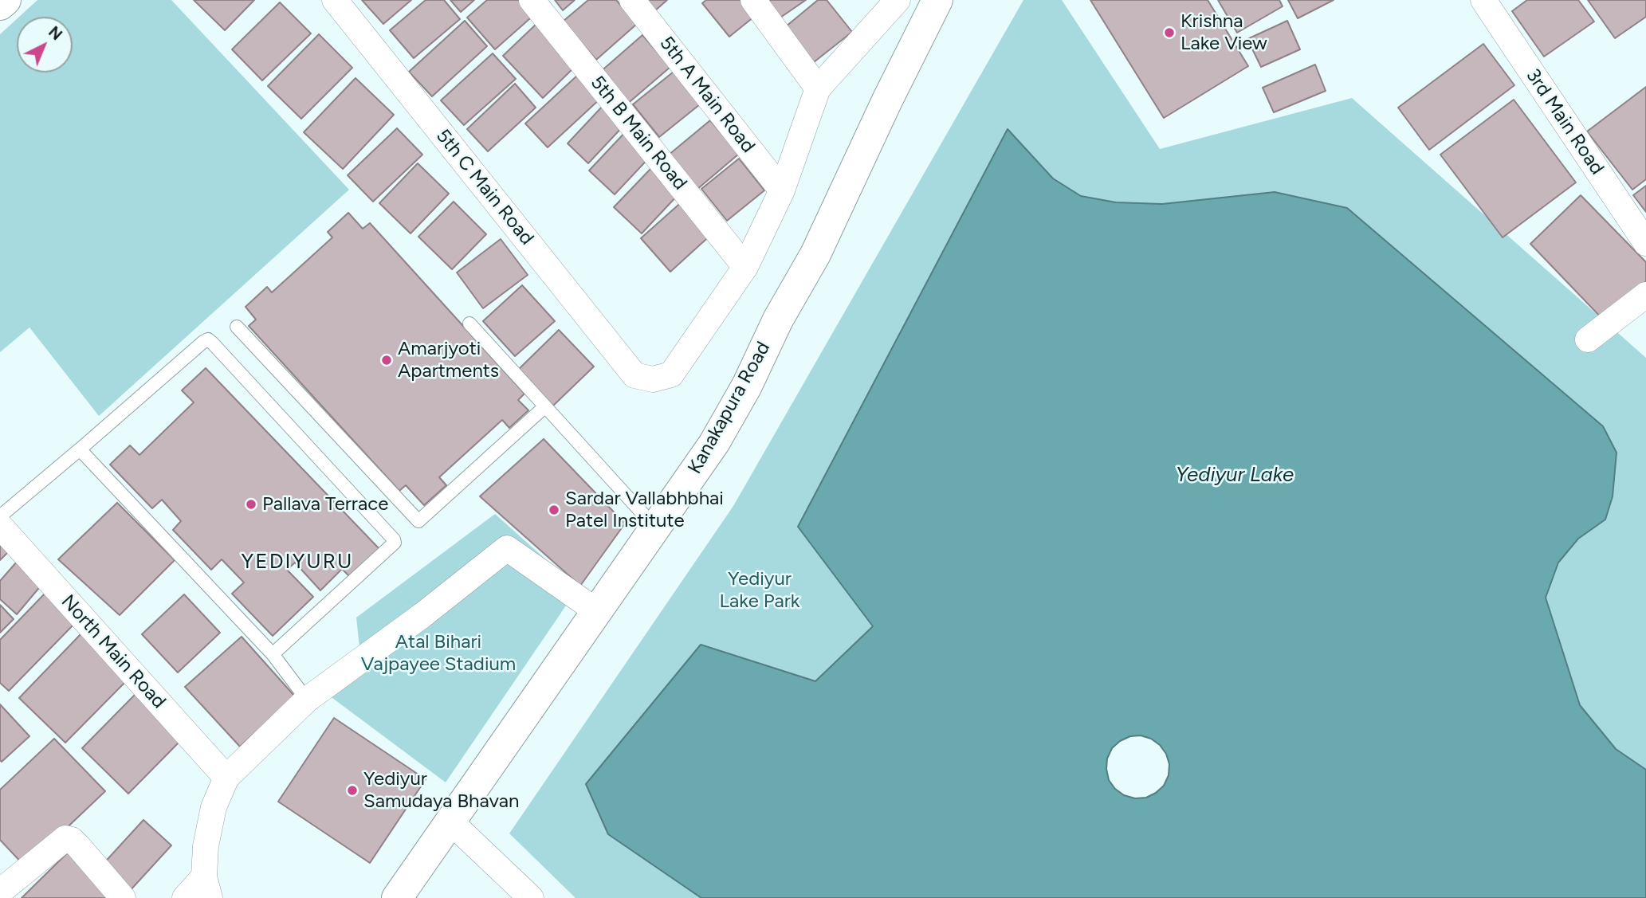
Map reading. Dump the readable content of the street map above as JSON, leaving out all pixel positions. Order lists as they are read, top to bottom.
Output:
{
  "streets": {
    "main road": ["Kanakapura Road"],
    "street": [
      "5th A Main Road",
      "3rd Main Road",
      "5th B Main Road",
      "5th C Main Road",
      "North Main Road"
    ]
  },
  "crossings": [
    ["5th B Main Road", "5th C Main Road"]
  ],
  "districts": ["YEDIYURU"],
  "water": ["Yediyur Lake"],
  "parks": ["Yediyur Lake Park", "Atal Bihari Vajpayee Stadium"],
  "places": [
    "Krishna Lake View",
    "Amarjyoti Apartments",
    "Pallava Terrace",
    "Sardar Vallabhbhai Patel Institute",
    "Yediyur Samudaya Bhavan"
  ],
  "north": "top right"
}
